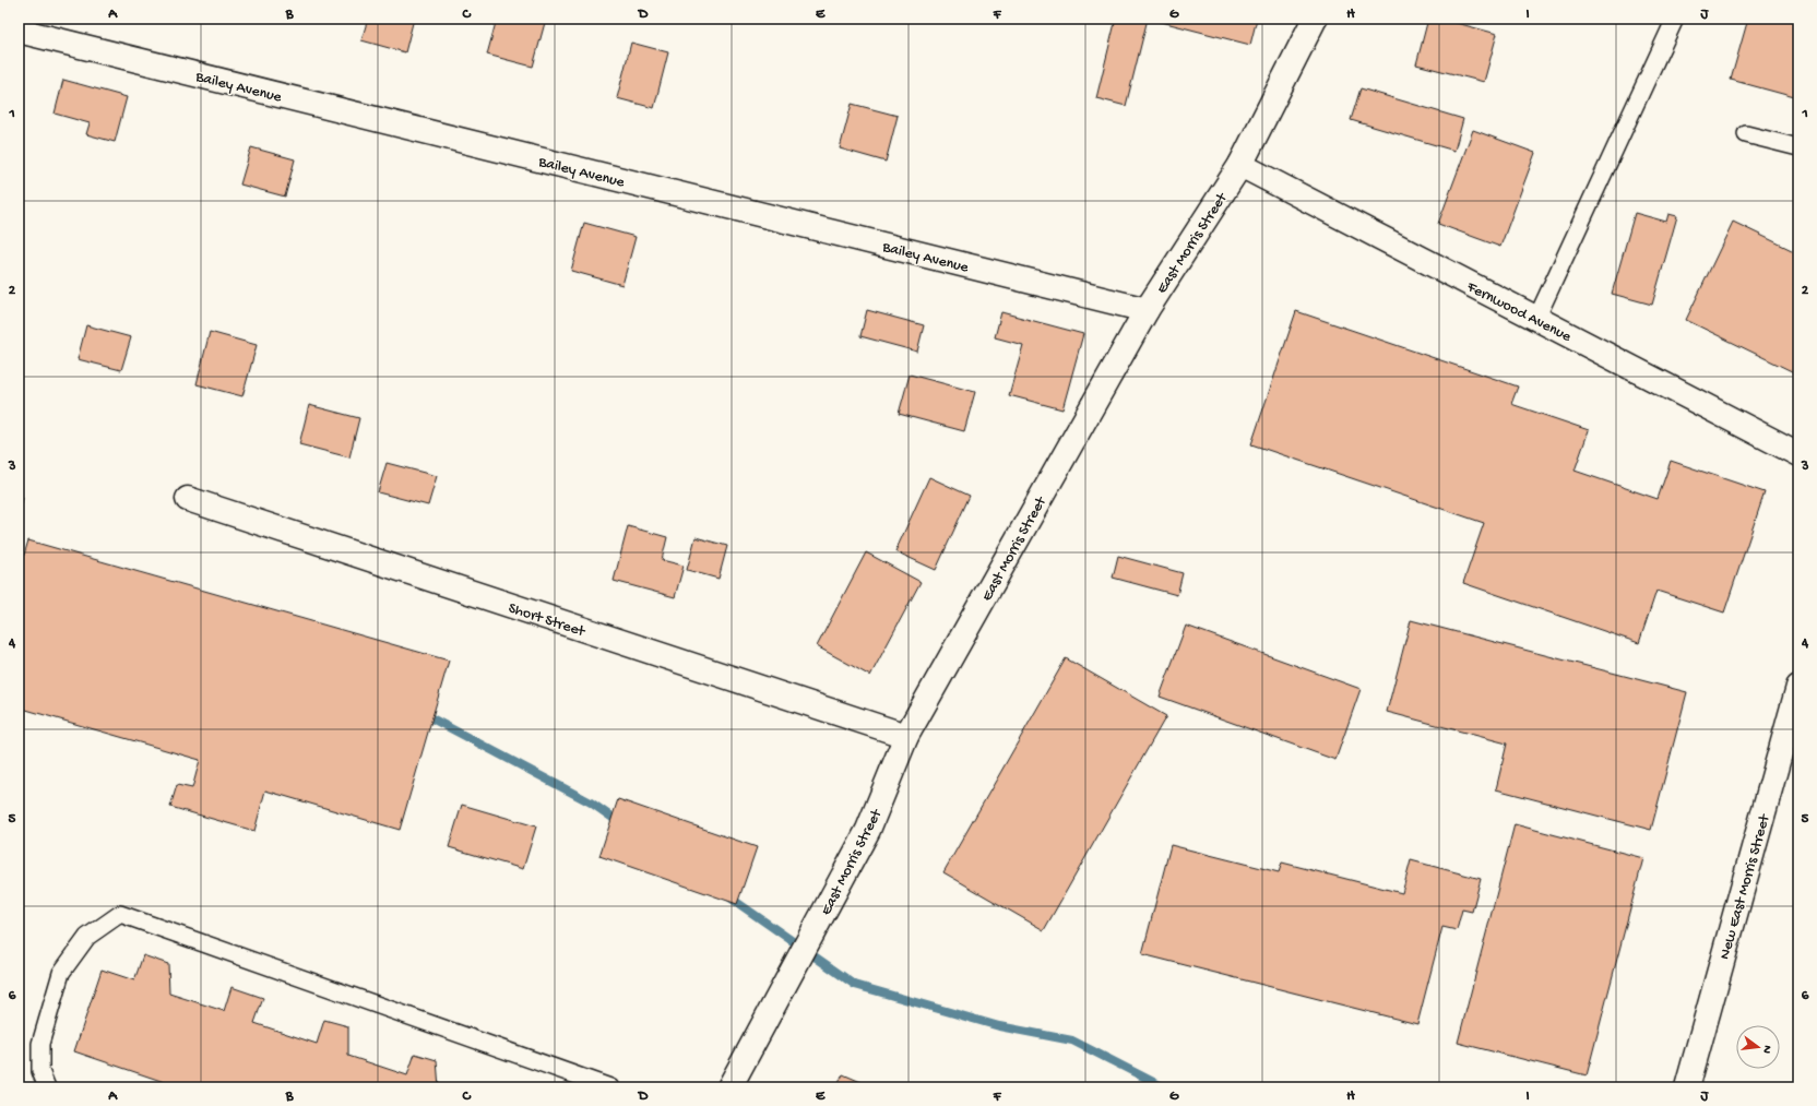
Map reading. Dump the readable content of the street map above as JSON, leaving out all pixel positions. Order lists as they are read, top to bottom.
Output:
{
  "streets": {
    "street": [
      "Bailey Avenue",
      "East Morris Street",
      "Fernwood Avenue",
      "Short Street",
      "New East Morris Street"
    ]
  },
  "crossings": [
    ["Bailey Avenue", "East Morris Street"],
    ["East Morris Street", "Fernwood Avenue"],
    ["East Morris Street", "Short Street"]
  ],
  "north": "right",
  "grid": {
    "columns": [
      "A",
      "B",
      "C",
      "D",
      "E",
      "F",
      "G",
      "H",
      "I",
      "J"
    ],
    "rows": [
      "1",
      "2",
      "3",
      "4",
      "5",
      "6"
    ]
  }
}
